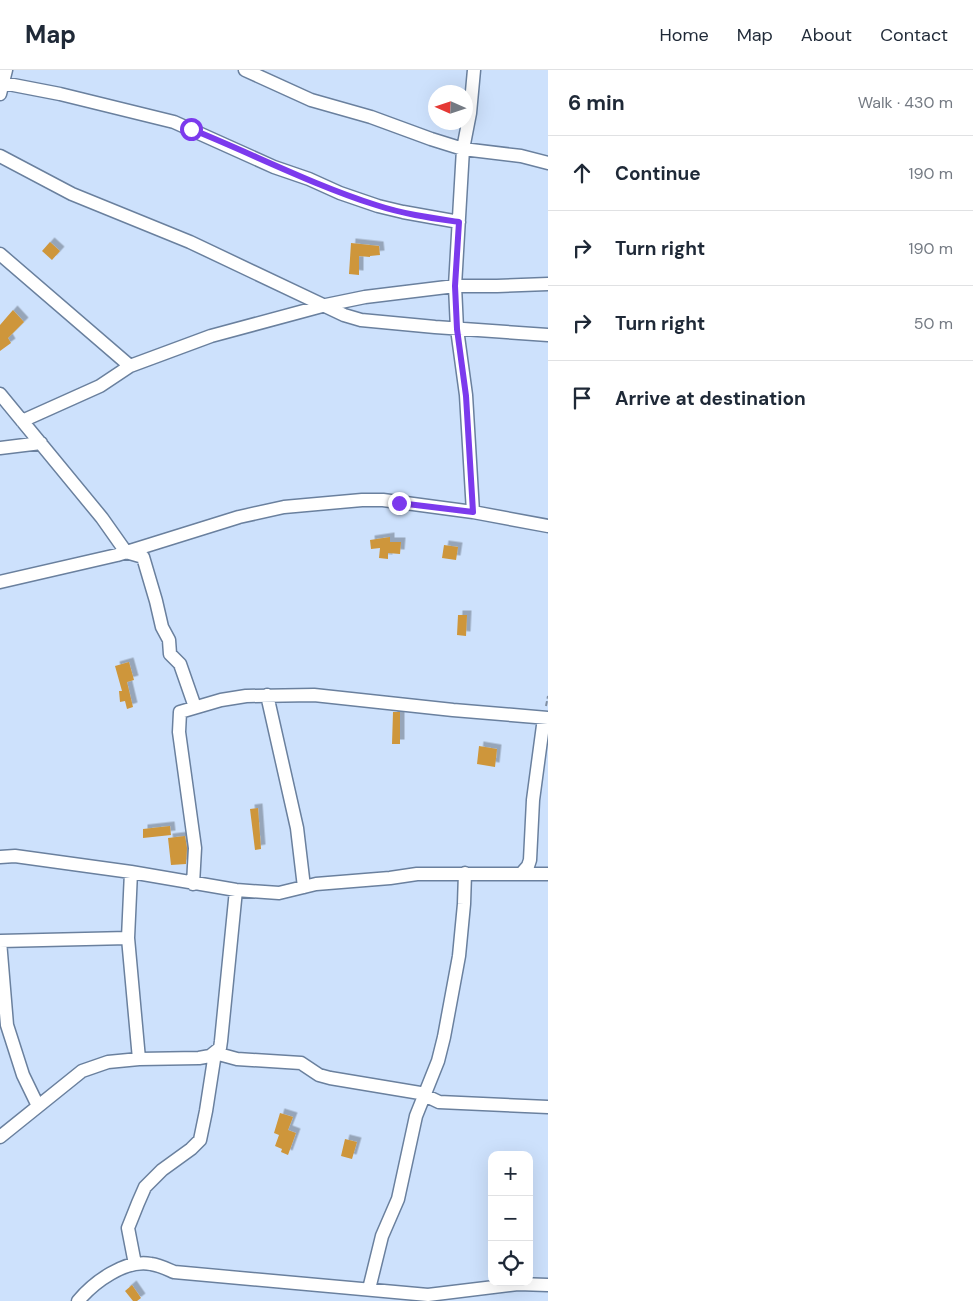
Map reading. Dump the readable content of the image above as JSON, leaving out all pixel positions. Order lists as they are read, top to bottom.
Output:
{
  "north": "left",
  "page": {
    "header": "Map",
    "nav": [
      "Home",
      "Map",
      "About",
      "Contact"
    ],
    "heading": ["6 min", "Walk · 430 m"],
    "list": [
      ["Continue", "190 m"],
      ["Turn right", "190 m"],
      ["Turn right", "50 m"],
      "Arrive at destination"
    ],
    "map_buttons": ["+", "−"]
  }
}
